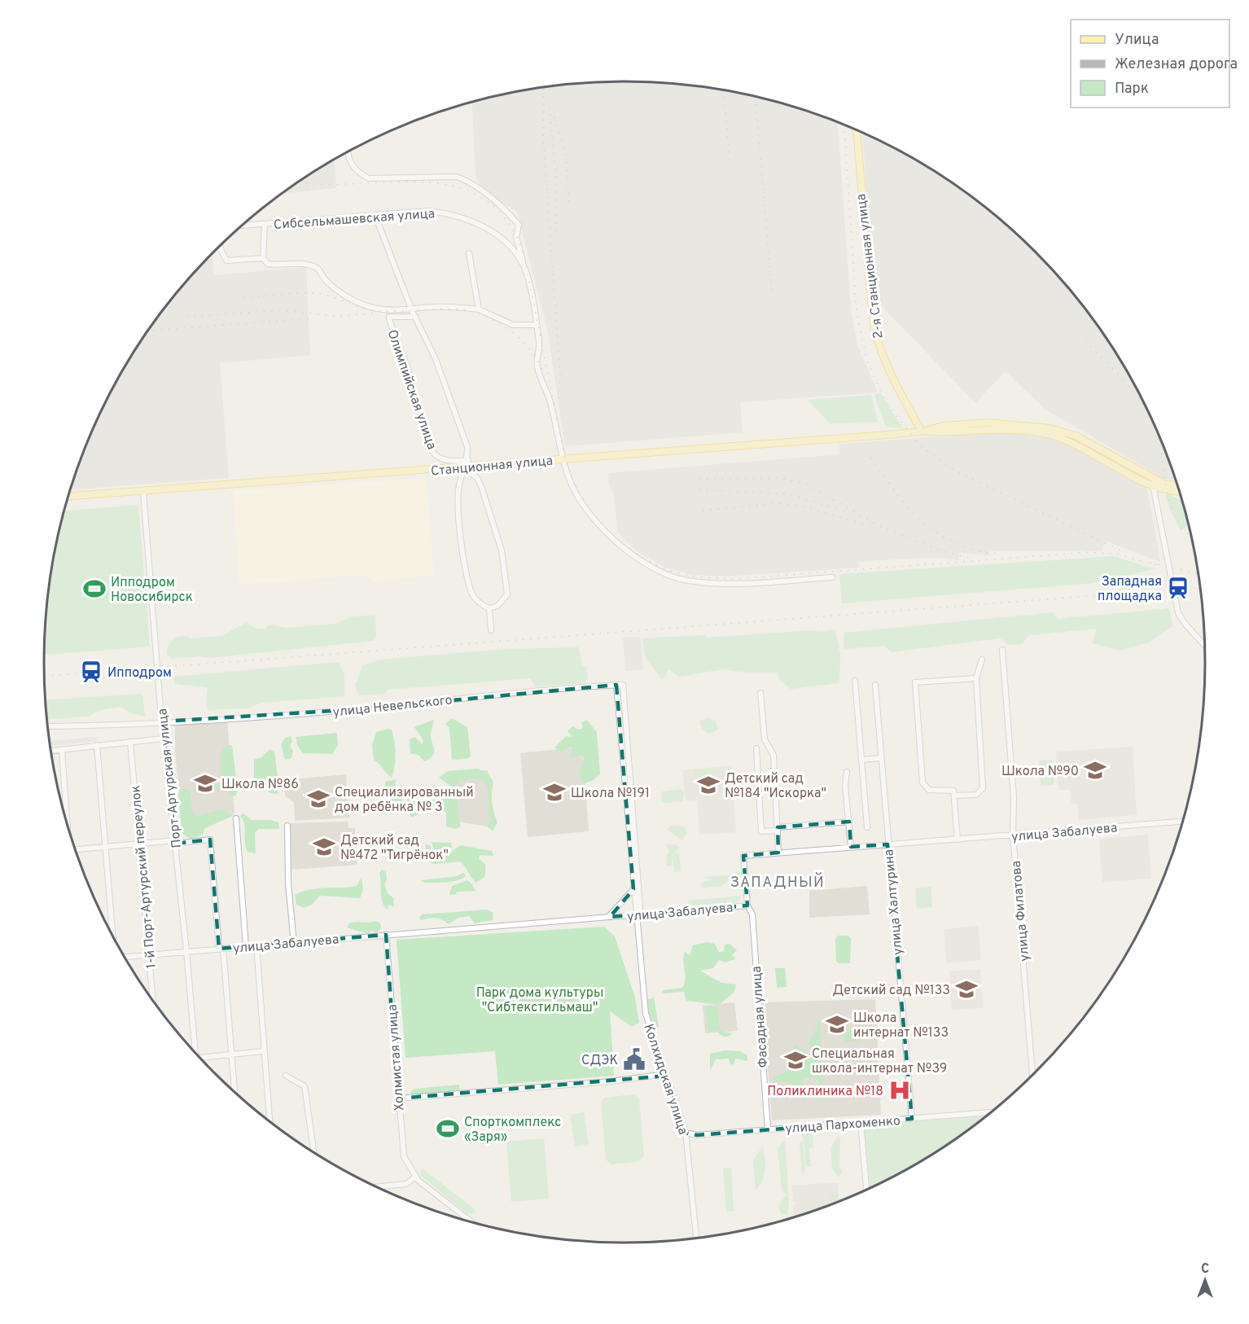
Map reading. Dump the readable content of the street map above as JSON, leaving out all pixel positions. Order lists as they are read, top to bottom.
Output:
{
  "streets": {
    "main road": ["2-я Станционная улица", "Станционная улица"],
    "street": [
      "Сибсельмашевская улица",
      "Олимпийская улица",
      "улица Невельского",
      "Порт-Артурская улица",
      "улица Забалуева",
      "1-й Порт-Артурский переулок",
      "улица Халтурина",
      "улица Филатова",
      "Фасадная улица",
      "Холмистая улица",
      "Колхидская улица",
      "улица Пархоменко"
    ]
  },
  "crossings": [
    ["Сибсельмашевская улица", "Олимпийская улица"],
    ["Сибсельмашевская улица", "Станционная улица"],
    ["2-я Станционная улица", "Станционная улица"],
    ["Станционная улица", "Порт-Артурская улица"],
    ["улица Невельского", "Порт-Артурская улица"],
    ["улица Невельского", "Колхидская улица"],
    ["Порт-Артурская улица", "улица Забалуева"],
    ["улица Забалуева", "1-й Порт-Артурский переулок"],
    ["улица Забалуева", "улица Халтурина"],
    ["улица Забалуева", "улица Филатова"],
    ["улица Забалуева", "Фасадная улица"],
    ["улица Забалуева", "Холмистая улица"],
    ["улица Забалуева", "Колхидская улица"],
    ["улица Халтурина", "улица Пархоменко"],
    ["Фасадная улица", "улица Пархоменко"],
    ["Колхидская улица", "улица Пархоменко"]
  ],
  "districts": ["ЗАПАДНЫЙ"],
  "parks": ["Парк дома культуры \"Сибтекстильмаш\""],
  "places": {
    "station": ["Западная площадка", "Ипподром"],
    "sports": ["Ипподром Новосибирск", "Спорткомплекс «Заря»"],
    "school or university": [
      "Школа №90",
      "Школа №86",
      "Детский сад №184 \"Искорка\"",
      "Школа №191",
      "Специализированный дом ребёнка № 3",
      "Детский сад №472 \"Тигрёнок\"",
      "Детский сад №133",
      "Школа интернат №133",
      "Специальная школа-интернат №39"
    ],
    "public building": ["СДЭК"],
    "hospital": ["Поликлиника №18"]
  },
  "legend": ["Улица", "Железная дорога", "Парк"],
  "north": "top"
}
